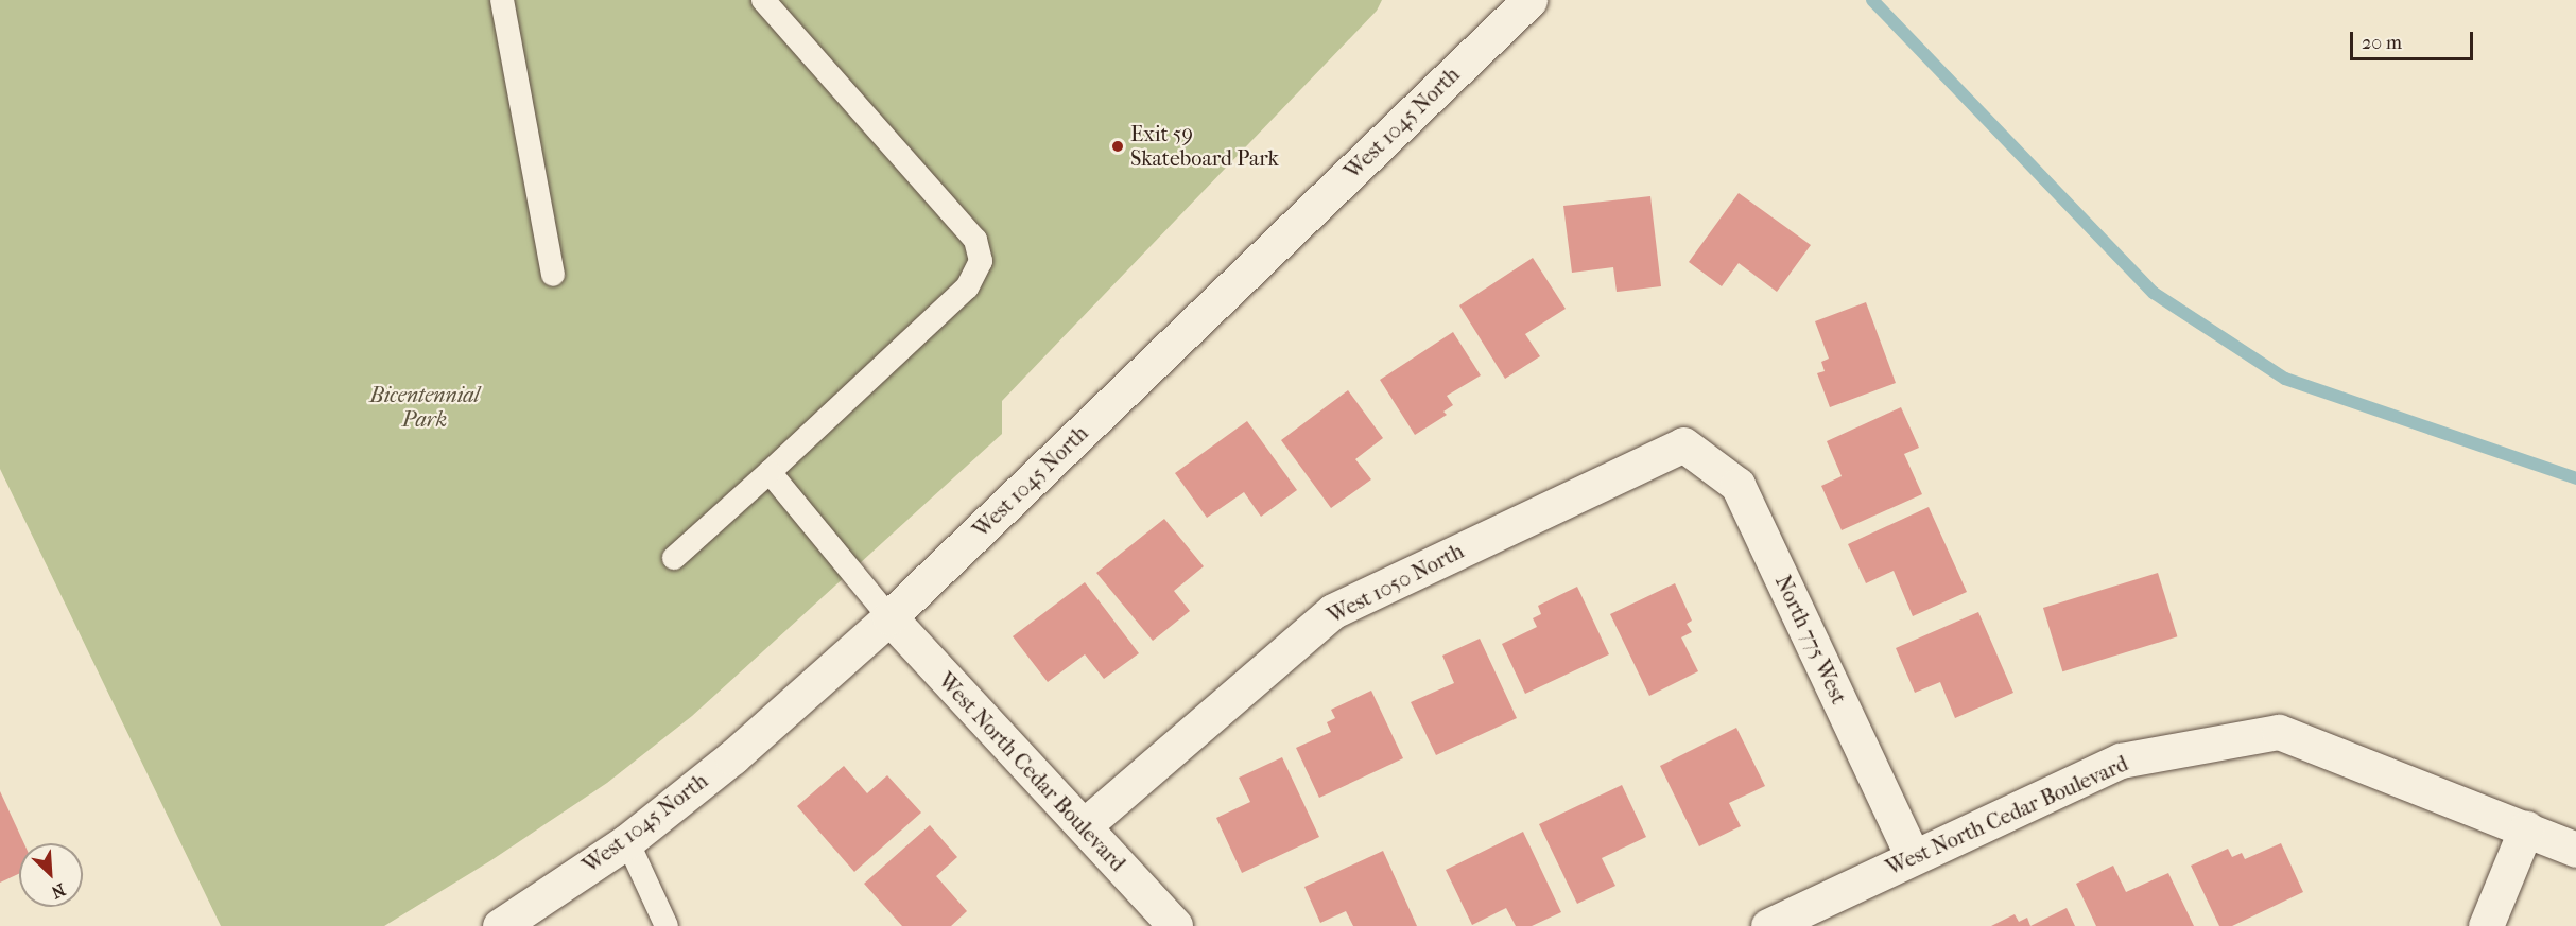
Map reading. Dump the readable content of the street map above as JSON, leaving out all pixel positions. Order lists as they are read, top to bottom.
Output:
{
  "streets": {
    "street": [
      "West 1045 North",
      "West 1050 North",
      "North 775 West",
      "West North Cedar Boulevard"
    ]
  },
  "crossings": [
    ["West 1045 North", "West North Cedar Boulevard"],
    ["West 1050 North", "North 775 West"],
    ["West 1050 North", "West North Cedar Boulevard"],
    ["North 775 West", "West North Cedar Boulevard"]
  ],
  "parks": ["Bicentennial Park"],
  "places": ["Exit 59 Skateboard Park"],
  "scale_bar": "20 m",
  "north": "bottom right"
}
